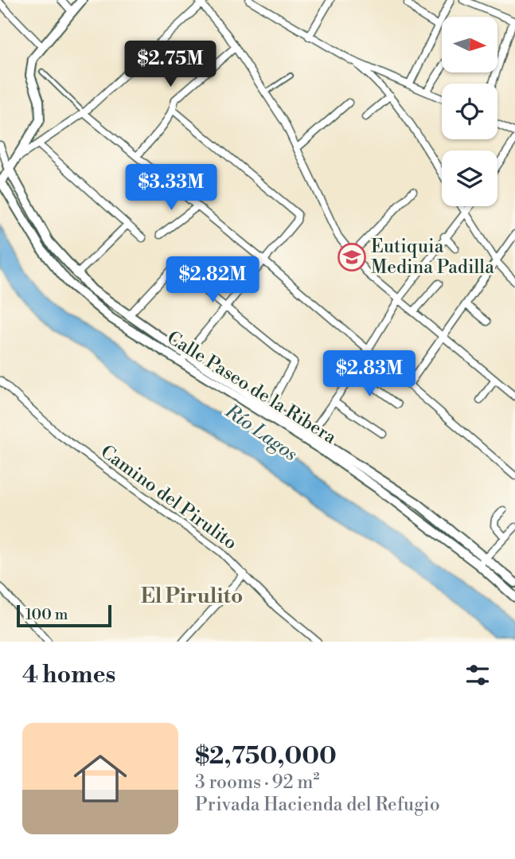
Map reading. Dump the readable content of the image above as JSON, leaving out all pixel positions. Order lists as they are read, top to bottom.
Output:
{
  "streets": {
    "street": ["Calle Paseo de la Ribera", "Camino del Pirulito"]
  },
  "districts": ["El Pirulito"],
  "water": ["Río Lagos"],
  "places": {
    "school or university": ["Eutiquia Medina Padilla"]
  },
  "scale_bar": "100 m",
  "north": "right",
  "page": {
    "price": [
      "$2.75M",
      "$3.33M",
      "$2.82M",
      "$2.83M"
    ],
    "scale": "100 m",
    "heading": "4 homes",
    "list": [
      {
        "name": "$2,750,000",
        "note": "3 rooms · 92 m² · Privada Hacienda del Refugio"
      }
    ]
  }
}
